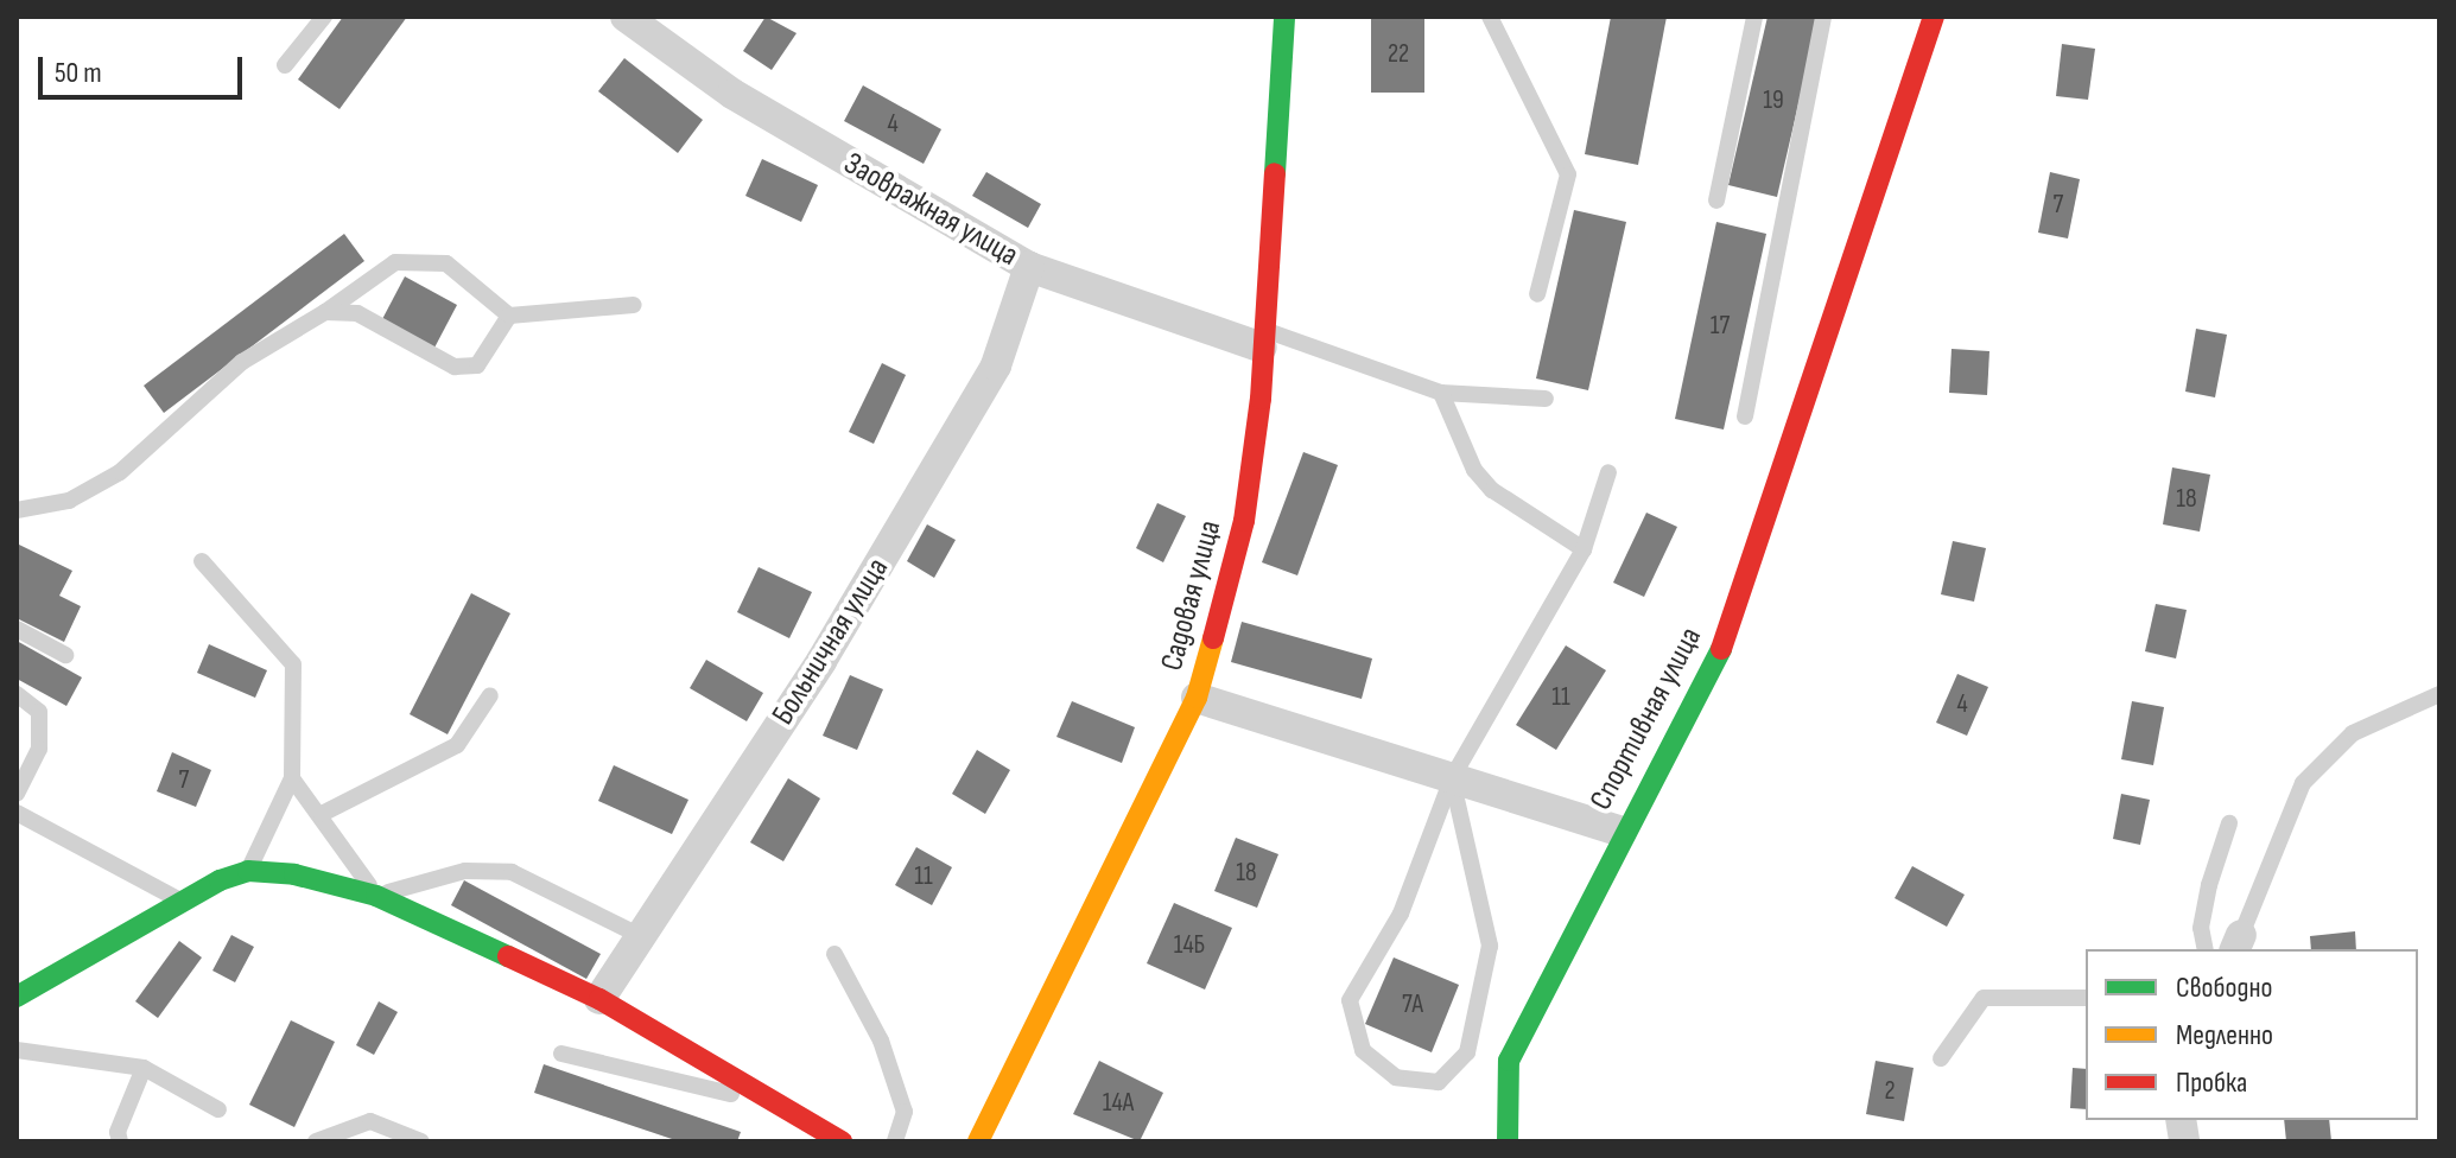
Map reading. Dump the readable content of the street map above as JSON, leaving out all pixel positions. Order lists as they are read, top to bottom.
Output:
{
  "streets": {
    "street": [
      "Заовражная улица",
      "Садовая улица",
      "Больничная улица",
      "Спортивная улица"
    ]
  },
  "crossings": [
    ["Заовражная улица", "Садовая улица"],
    ["Заовражная улица", "Больничная улица"]
  ],
  "house_numbers": [
    "22",
    "19",
    "4",
    "7",
    "17",
    "18",
    "11",
    "4",
    "7",
    "18",
    "11",
    "14Б",
    "7А",
    "2",
    "14А"
  ],
  "legend": ["Свободно", "Медленно", "Пробка"],
  "scale_bar": "50 m"
}
